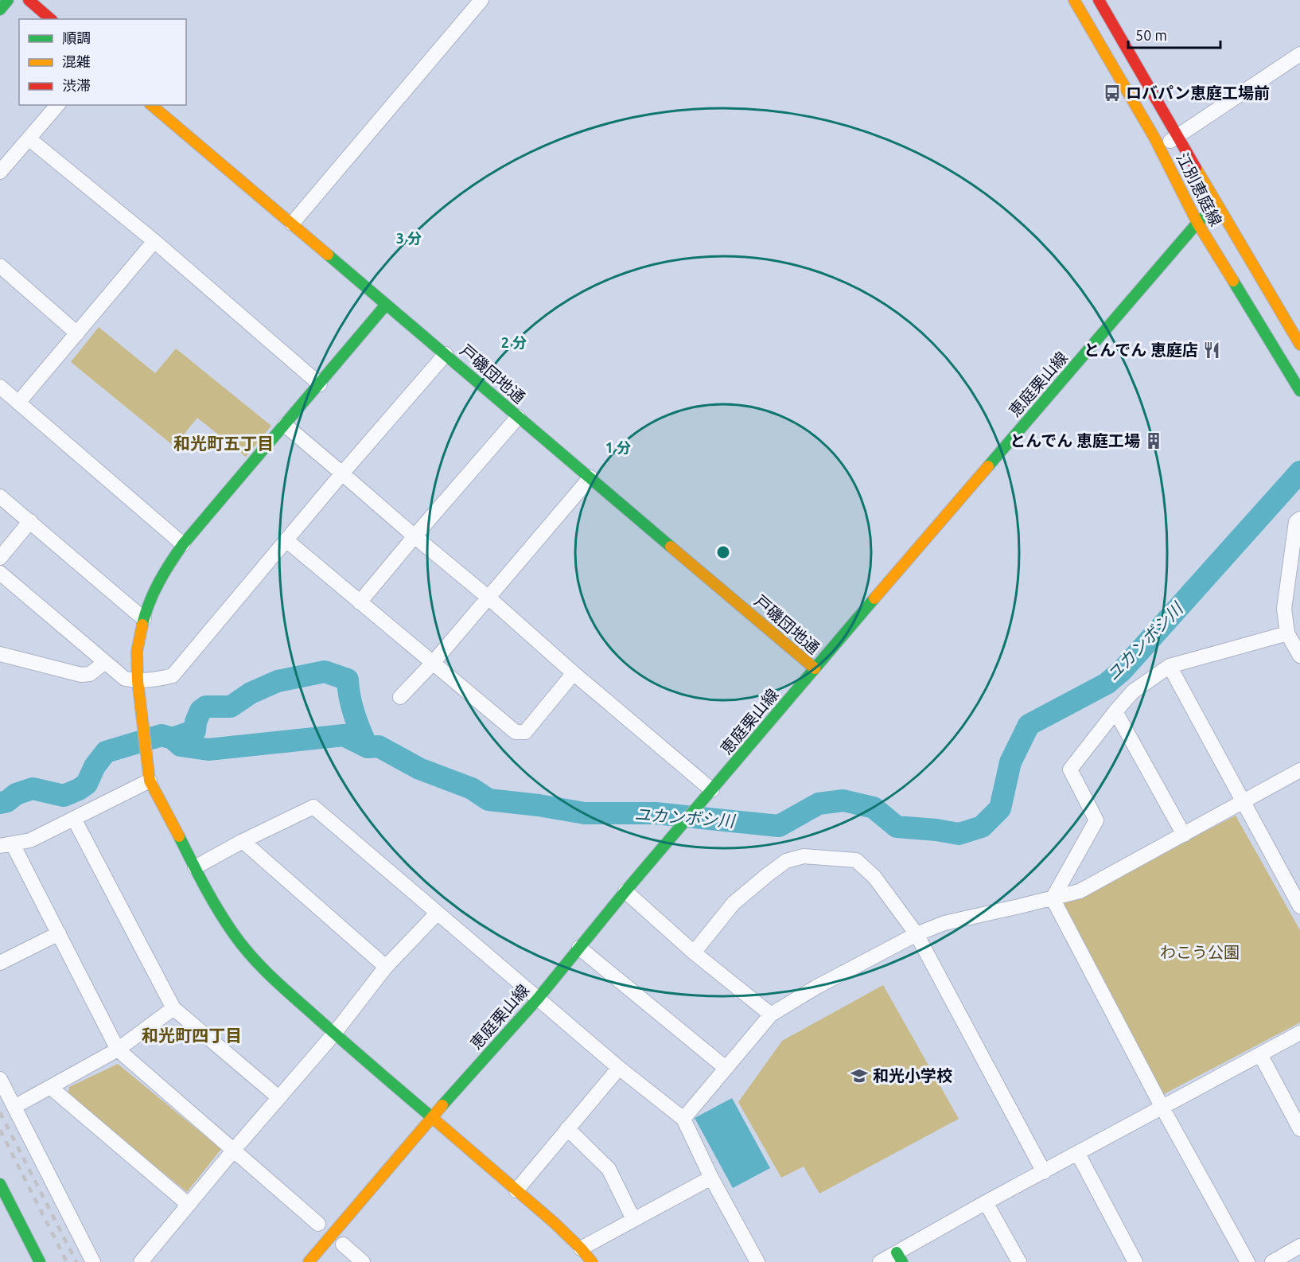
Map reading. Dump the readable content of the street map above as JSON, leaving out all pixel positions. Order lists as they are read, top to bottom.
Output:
{
  "streets": {
    "street": ["江別恵庭線", "戸磯団地通", "恵庭栗山線"]
  },
  "crossings": [
    ["江別恵庭線", "恵庭栗山線"],
    ["戸磯団地通", "恵庭栗山線"]
  ],
  "districts": ["和光町五丁目", "和光町四丁目"],
  "water": ["ユカンボシ川"],
  "parks": ["わこう公園"],
  "places": {
    "bus stop": ["ロバパン恵庭工場前"],
    "restaurant": ["とんでん 恵庭店"],
    "building": ["とんでん 恵庭工場"],
    "school or university": ["和光小学校"]
  },
  "legend": ["順調", "混雑", "渋滞"],
  "scale_bar": "50 m",
  "rings": ["3 分", "2 分", "1 分"]
}
